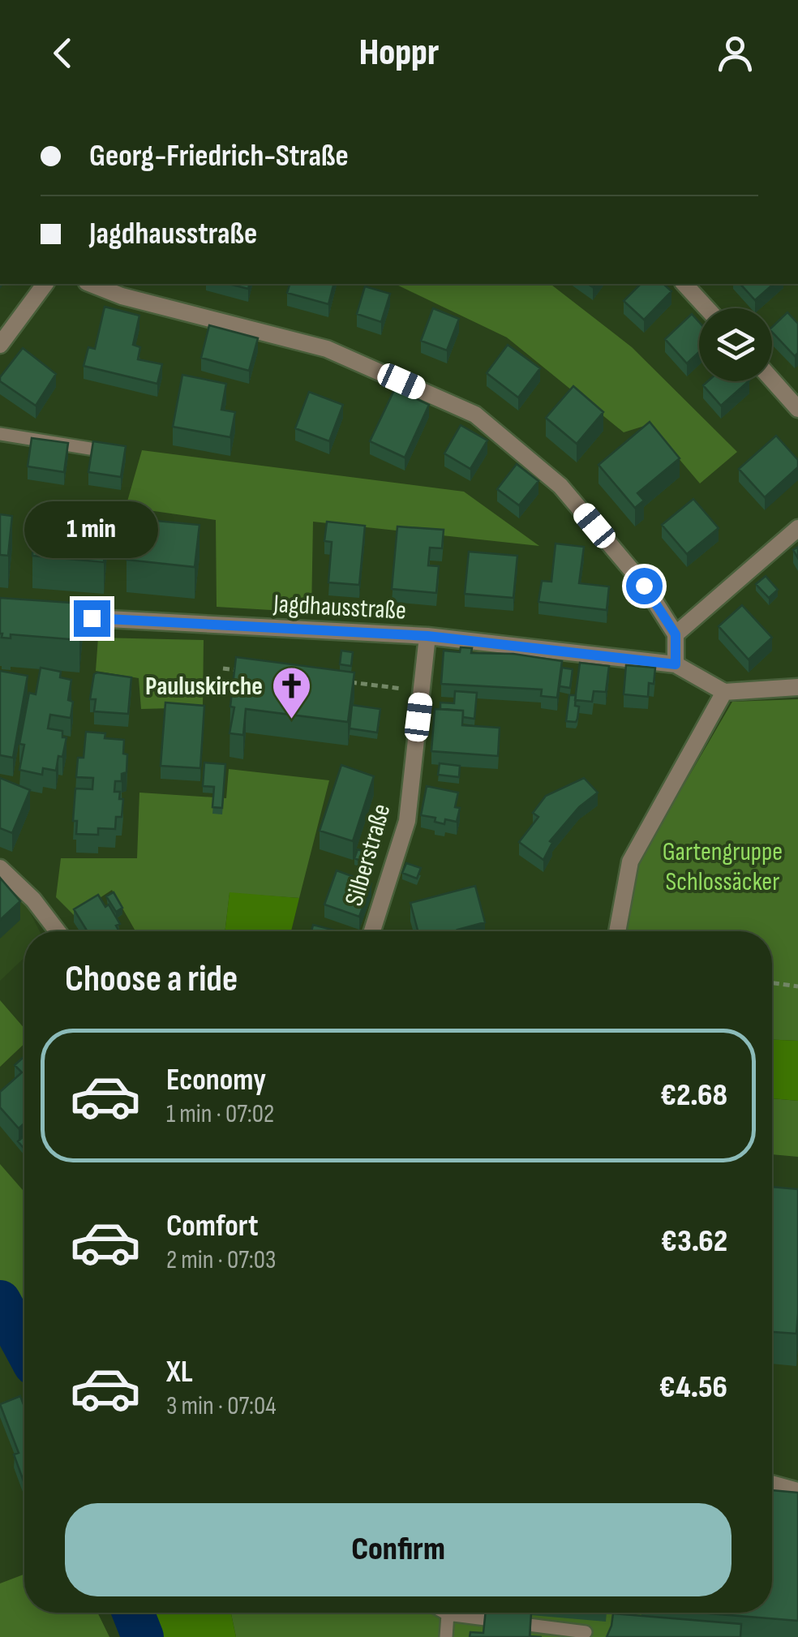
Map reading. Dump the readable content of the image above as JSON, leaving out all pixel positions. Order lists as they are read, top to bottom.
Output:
{
  "streets": {
    "street": ["Jagdhausstraße", "Silberstraße"]
  },
  "crossings": [
    ["Jagdhausstraße", "Silberstraße"]
  ],
  "parks": ["Gartengruppe Schlossäcker"],
  "places": {
    "church": ["Pauluskirche"]
  },
  "page": {
    "header": "Hoppr",
    "banner": ["Georg-Friedrich-Straße", "Jagdhausstraße"],
    "bubble": "1 min",
    "heading": "Choose a ride",
    "list": [
      {
        "name": "Economy",
        "note": "1 min · 07:02",
        "value": "€2.68"
      },
      {
        "name": "Comfort",
        "note": "2 min · 07:03",
        "value": "€3.62"
      },
      {
        "name": "XL",
        "note": "3 min · 07:04",
        "value": "€4.56"
      }
    ],
    "buttons": "Confirm"
  }
}
